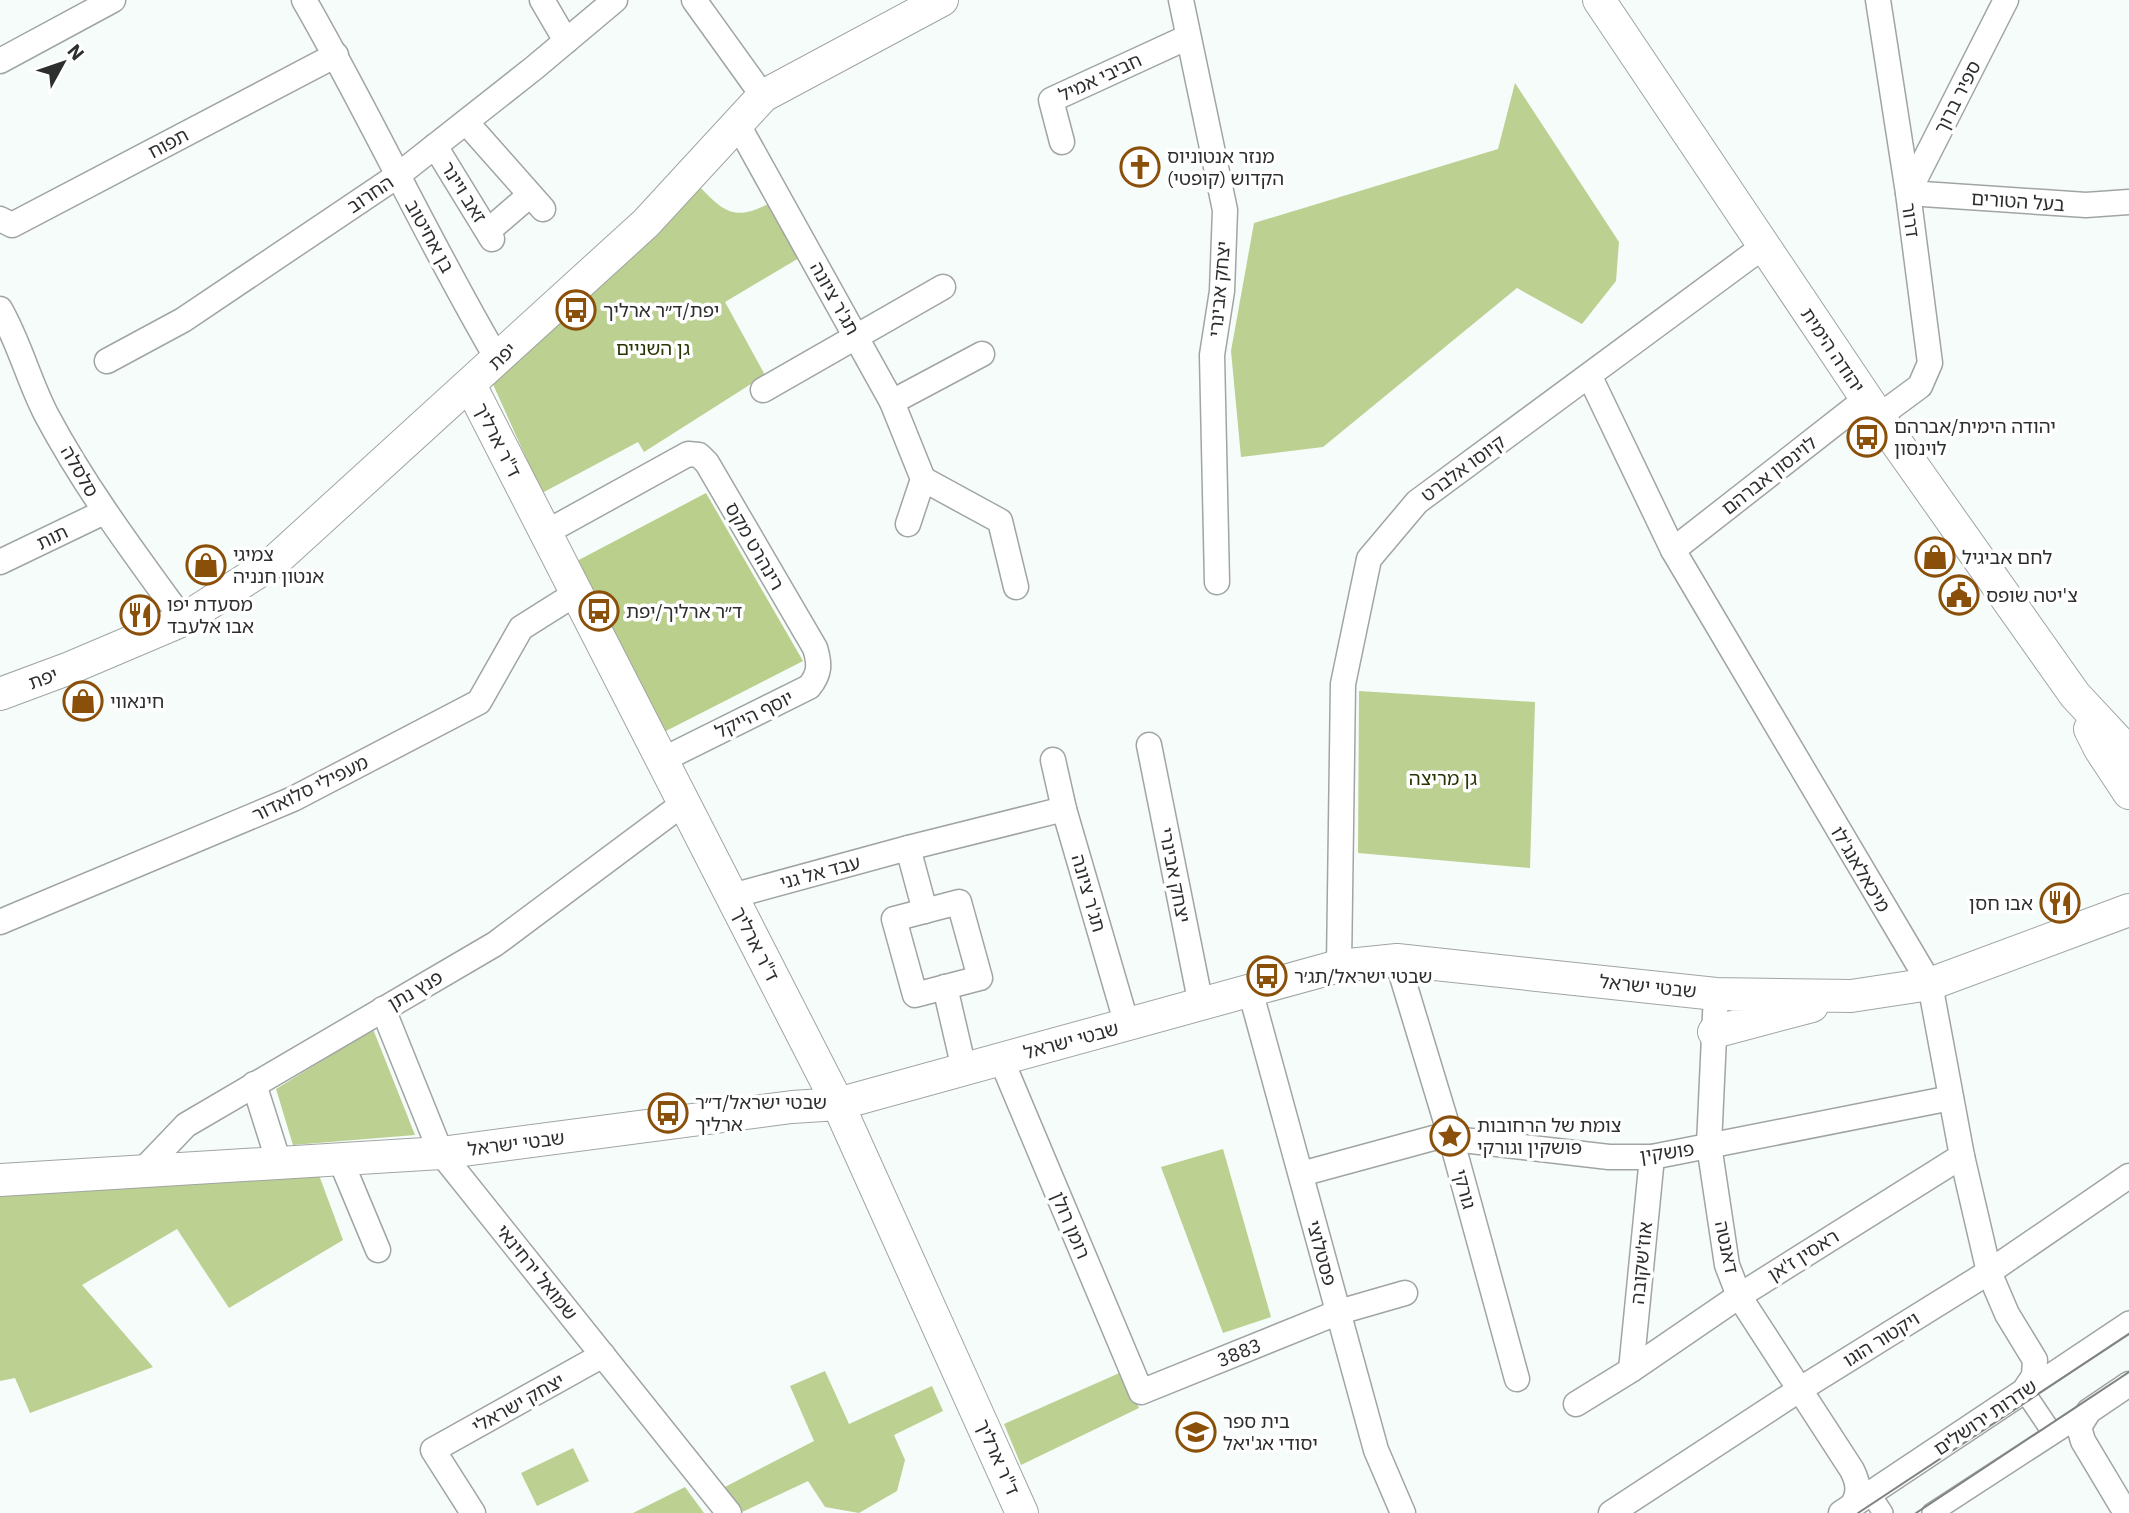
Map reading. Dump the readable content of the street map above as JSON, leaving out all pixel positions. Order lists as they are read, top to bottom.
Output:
{
  "streets": {
    "street": [
      "חביבי אמיל",
      "ספיר ברוך",
      "תפוח",
      "זאב ויינר",
      "החרוב",
      "בעל הטורים",
      "דרור",
      "בן אחיטוב",
      "יצחק אבינרי",
      "תג'ר ציונה",
      "יהודה הימית",
      "יפת",
      "ד\"ר ארליך",
      "קיוסו אלברט",
      "סלסלה",
      "לוינסון אברהם",
      "תות",
      "רינהרט מקס",
      "יוסף הייקל",
      "מעפילי סלואדור",
      "מיכאלאנג'לו",
      "עבד אל גני",
      "שבטי ישראל",
      "פנץ נתן",
      "פושקין",
      "גורקי",
      "רומן רולן",
      "דאנטה",
      "פסטלוצי",
      "ראסין ז'אן",
      "אוז'שקובה",
      "שמואל ירחינאי",
      "ויקטור הוגו",
      "3883",
      "יצחק ישראלי",
      "שדרות ירושלים"
    ]
  },
  "crossings": [
    ["חביבי אמיל", "יצחק אבינרי"],
    ["ספיר ברוך", "בעל הטורים"],
    ["ספיר ברוך", "דרור"],
    ["תפוח", "בן אחיטוב"],
    ["זאב ויינר", "החרוב"],
    ["החרוב", "בן אחיטוב"],
    ["בעל הטורים", "דרור"],
    ["דרור", "יהודה הימית"],
    ["דרור", "לוינסון אברהם"],
    ["בן אחיטוב", "יפת"],
    ["יצחק אבינרי", "שבטי ישראל"],
    ["תג'ר ציונה", "יפת"],
    ["תג'ר ציונה", "עבד אל גני"],
    ["תג'ר ציונה", "שבטי ישראל"],
    ["יהודה הימית", "קיוסו אלברט"],
    ["יהודה הימית", "לוינסון אברהם"],
    ["יפת", "ד\"ר ארליך"],
    ["יפת", "סלסלה"],
    ["ד\"ר ארליך", "רינהרט מקס"],
    ["ד\"ר ארליך", "יוסף הייקל"],
    ["ד\"ר ארליך", "מעפילי סלואדור"],
    ["ד\"ר ארליך", "עבד אל גני"],
    ["ד\"ר ארליך", "שבטי ישראל"],
    ["ד\"ר ארליך", "פנץ נתן"],
    ["קיוסו אלברט", "מיכאלאנג'לו"],
    ["קיוסו אלברט", "שבטי ישראל"],
    ["סלסלה", "תות"],
    ["לוינסון אברהם", "מיכאלאנג'לו"],
    ["רינהרט מקס", "יוסף הייקל"],
    ["מיכאלאנג'לו", "שבטי ישראל"],
    ["מיכאלאנג'לו", "פושקין"],
    ["מיכאלאנג'לו", "ראסין ז'אן"],
    ["מיכאלאנג'לו", "ויקטור הוגו"],
    ["מיכאלאנג'לו", "שדרות ירושלים"],
    ["שבטי ישראל", "פנץ נתן"],
    ["שבטי ישראל", "גורקי"],
    ["שבטי ישראל", "רומן רולן"],
    ["שבטי ישראל", "דאנטה"],
    ["שבטי ישראל", "פסטלוצי"],
    ["שבטי ישראל", "שמואל ירחינאי"],
    ["פנץ נתן", "שמואל ירחינאי"],
    ["פושקין", "גורקי"],
    ["פושקין", "דאנטה"],
    ["פושקין", "פסטלוצי"],
    ["פושקין", "אוז'שקובה"],
    ["רומן רולן", "3883"],
    ["דאנטה", "ראסין ז'אן"],
    ["דאנטה", "ויקטור הוגו"],
    ["דאנטה", "שדרות ירושלים"],
    ["פסטלוצי", "3883"],
    ["ראסין ז'אן", "אוז'שקובה"],
    ["שמואל ירחינאי", "יצחק ישראלי"]
  ],
  "parks": ["גן השניים", "גן מריצה"],
  "places": {
    "church": ["מנזר אנטוניוס הקדוש (קופטי)"],
    "bus stop": [
      "יפת/ד״ר ארליך",
      "יהודה הימית/אברהם לוינסון",
      "ד״ר ארליך/יפת",
      "שבטי ישראל/תג׳ר",
      "שבטי ישראל/ד״ר ארליך"
    ],
    "shop": ["לחם אביגיל", "צמיגי אנטון חנניה", "חינאווי"],
    "public building": ["צ'יטה שופס"],
    "restaurant": ["מסעדת יפו אבו אלעבד", "אבו חסן"],
    "place": ["צומת של הרחובות פושקין וגורקי"],
    "school or university": ["בית ספר יסודי אג'יאל"]
  },
  "north": "top right"
}
